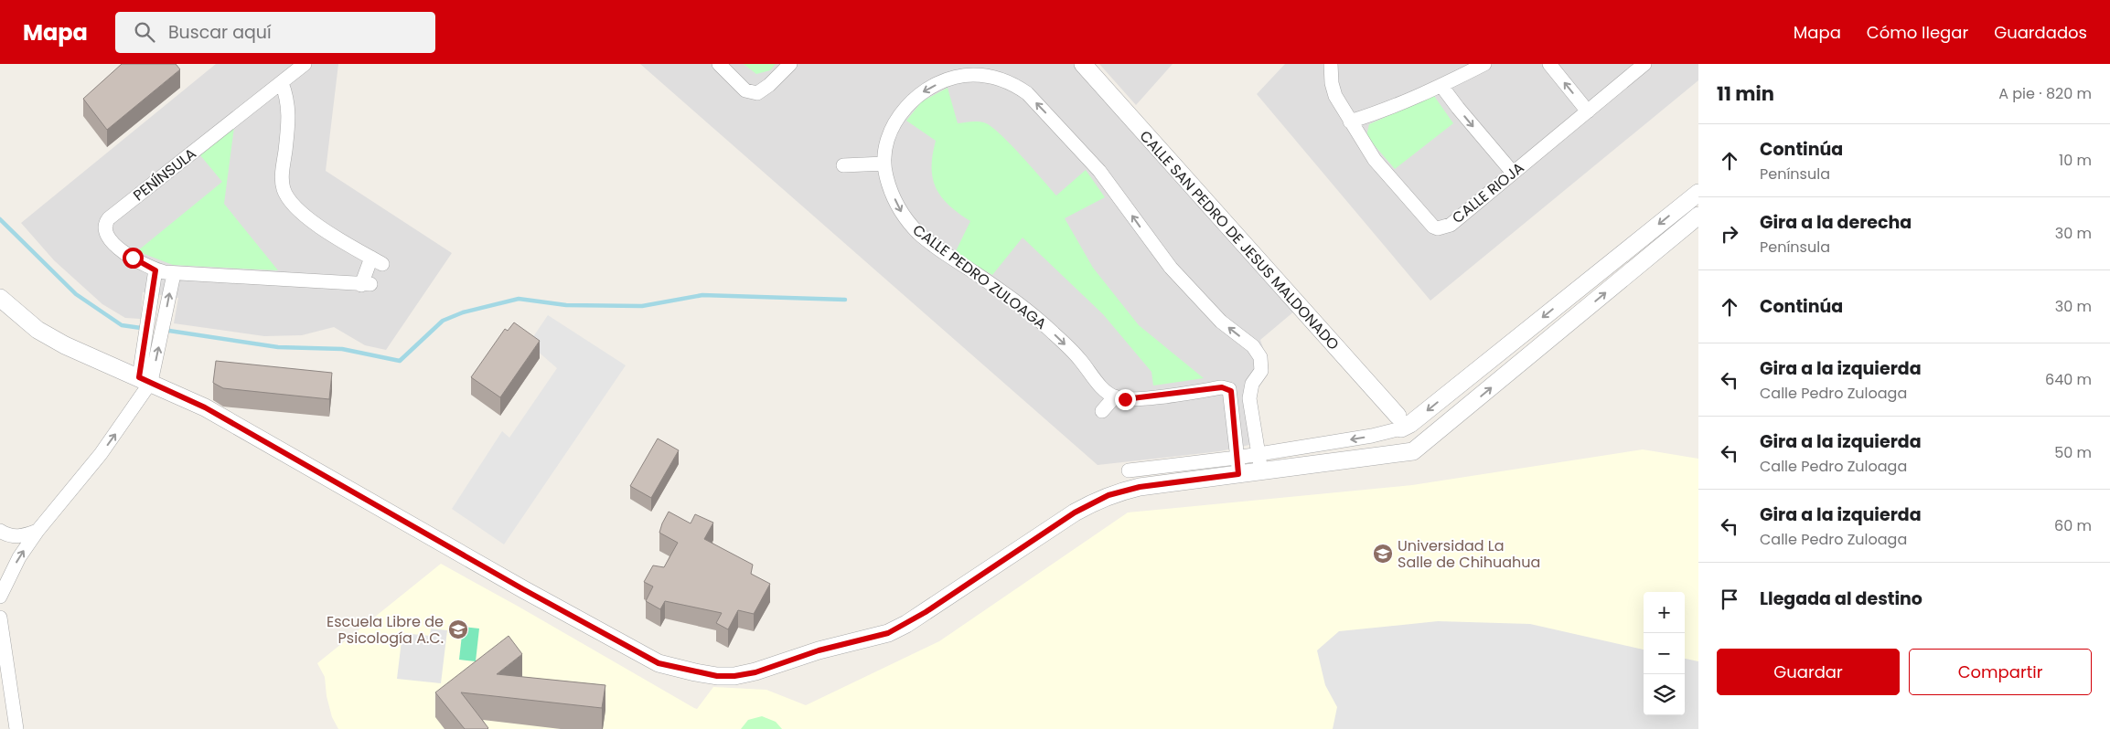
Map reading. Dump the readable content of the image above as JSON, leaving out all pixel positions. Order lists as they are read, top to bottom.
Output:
{
  "streets": {
    "street": [
      "PENÍNSULA",
      "CALLE RIOJA",
      "CALLE SAN PEDRO DE JESUS MALDONADO",
      "CALLE PEDRO ZULOAGA"
    ]
  },
  "places": {
    "school or university": ["Universidad La Salle de Chihuahua", "Escuela Libre de Psicología A.C."]
  },
  "page": {
    "header": "Mapa",
    "search": "Buscar aquí",
    "nav": ["Mapa", "Cómo llegar", "Guardados"],
    "heading": ["11 min", "A pie · 820 m"],
    "list": [
      ["Continúa", "Península", "10 m"],
      ["Gira a la derecha", "Península", "30 m"],
      ["Continúa", "30 m"],
      ["Gira a la izquierda", "Calle Pedro Zuloaga", "640 m"],
      ["Gira a la izquierda", "Calle Pedro Zuloaga", "50 m"],
      ["Gira a la izquierda", "Calle Pedro Zuloaga", "60 m"],
      "Llegada al destino"
    ],
    "map_buttons": ["+", "−"],
    "buttons": ["Guardar", "Compartir"]
  }
}
